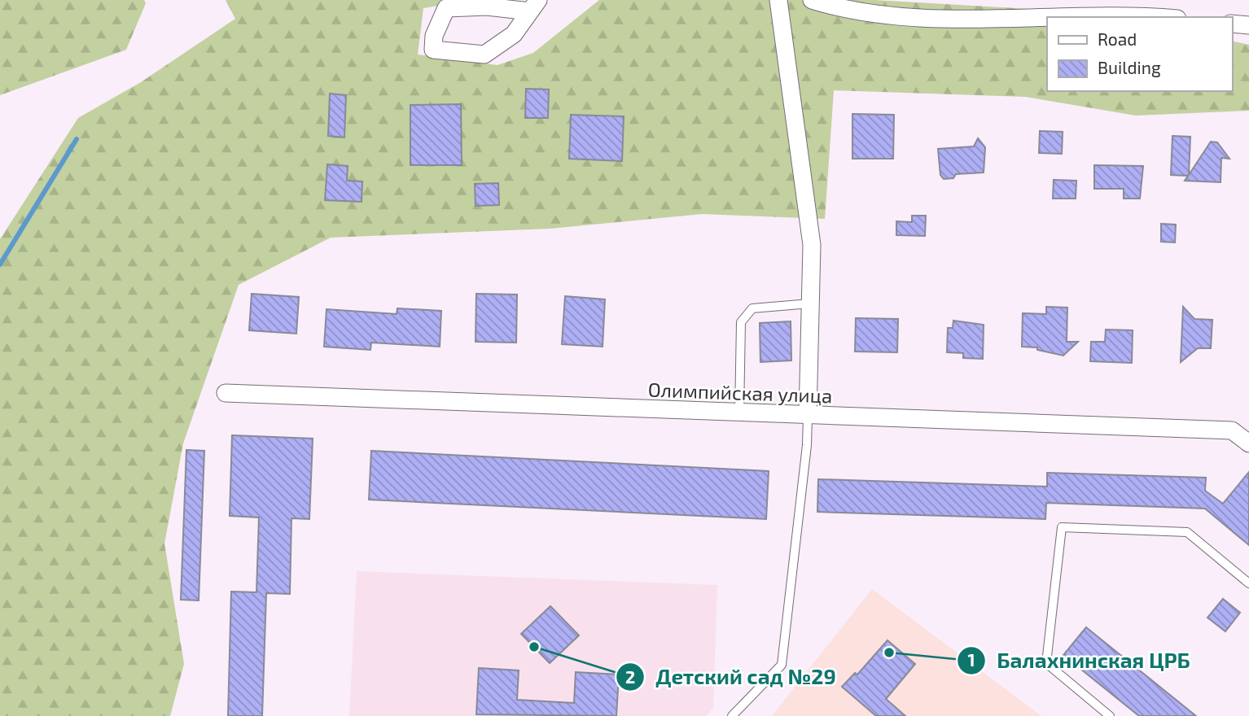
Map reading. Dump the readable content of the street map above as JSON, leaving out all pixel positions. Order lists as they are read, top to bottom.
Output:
{
  "streets": {
    "street": ["Олимпийская улица"]
  },
  "places": ["Детский сад №29", "Балахнинская ЦРБ"],
  "legend": ["Road", "Building"]
}
